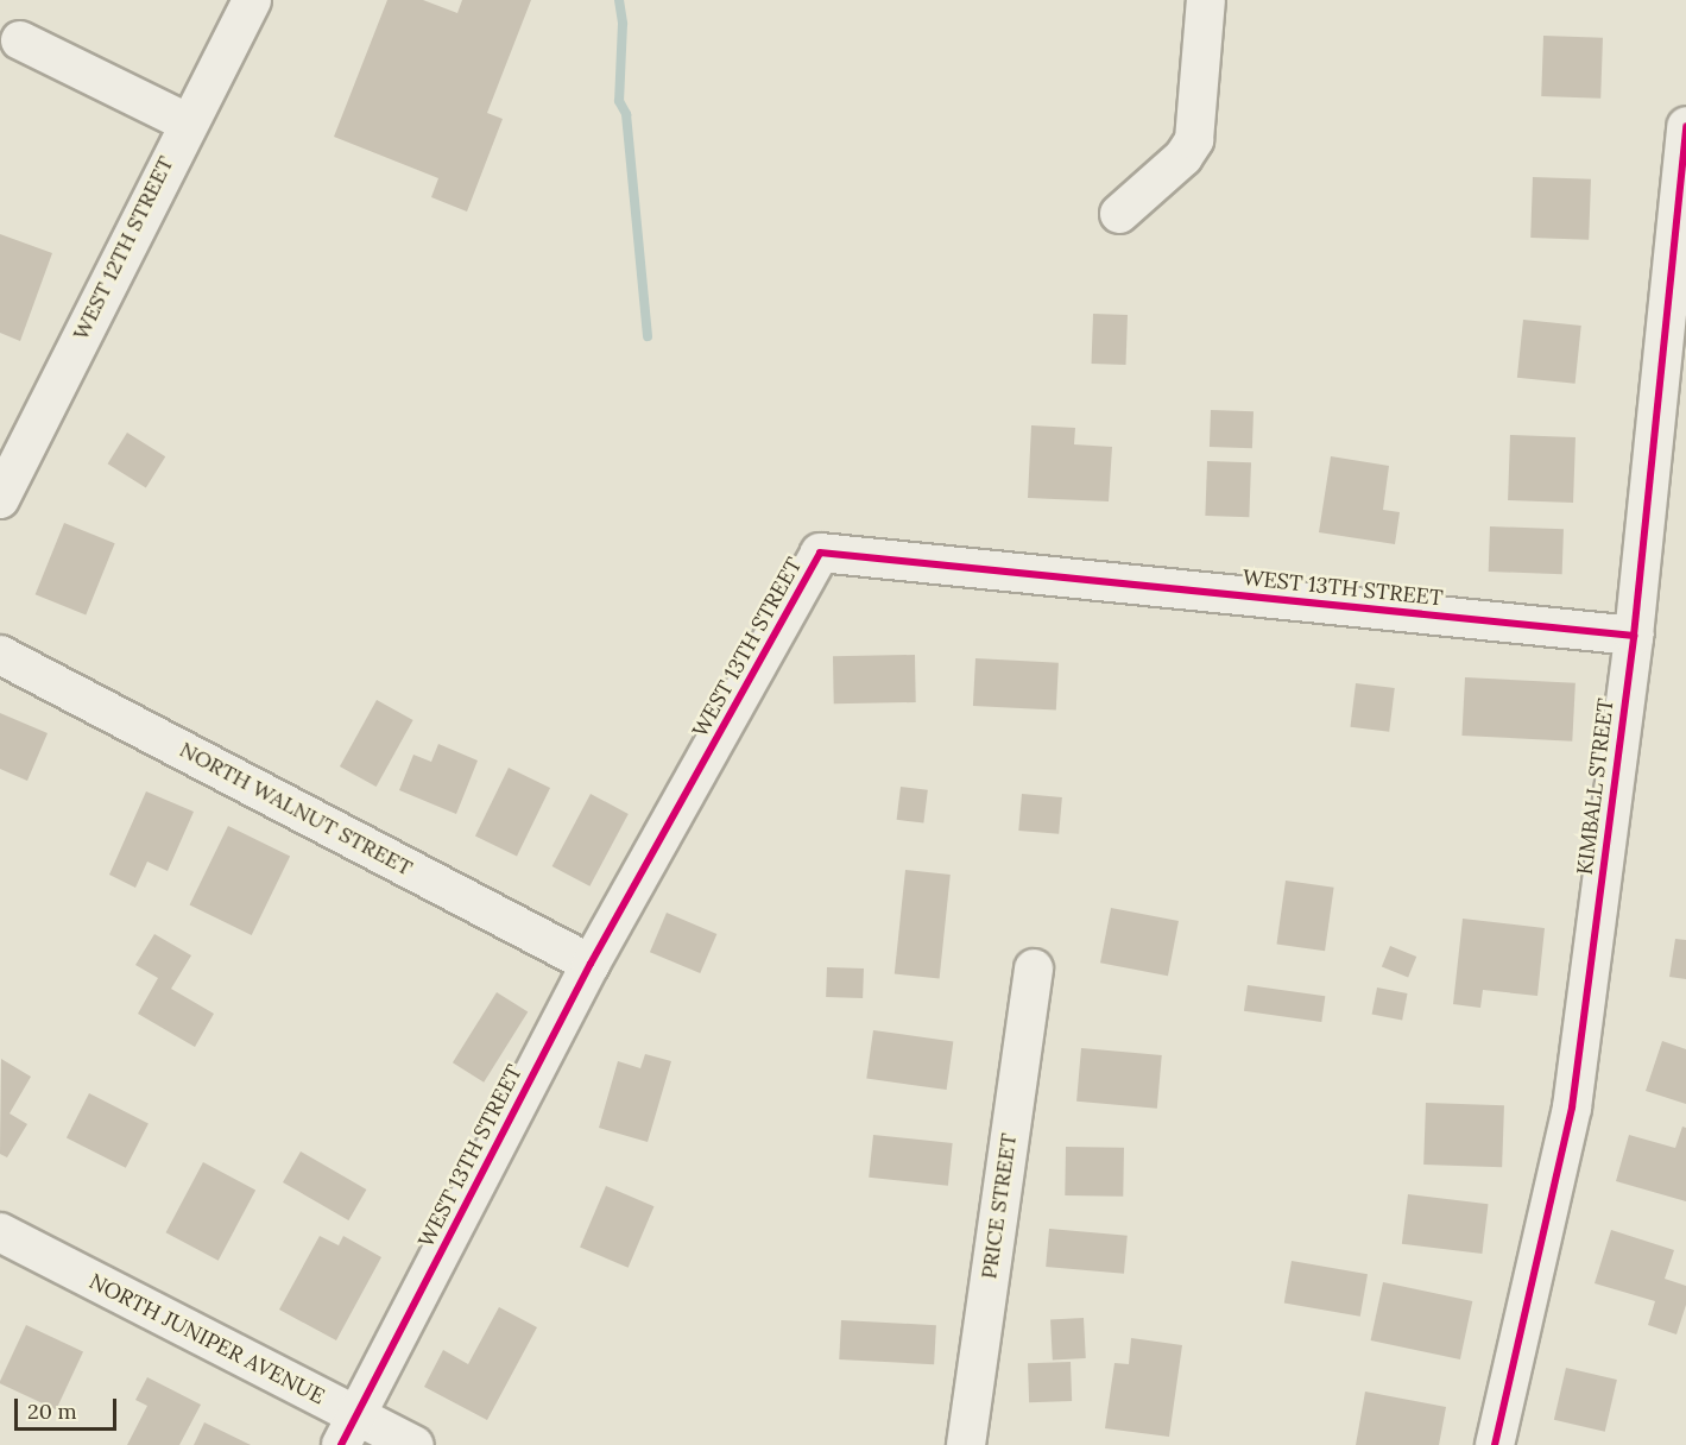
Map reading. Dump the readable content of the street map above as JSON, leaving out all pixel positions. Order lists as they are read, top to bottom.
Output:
{
  "streets": {
    "street": [
      "WEST 12TH STREET",
      "WEST 13TH STREET",
      "KIMBALL STREET",
      "NORTH WALNUT STREET",
      "PRICE STREET",
      "NORTH JUNIPER AVENUE"
    ]
  },
  "crossings": [
    ["WEST 13TH STREET", "KIMBALL STREET"],
    ["WEST 13TH STREET", "NORTH WALNUT STREET"],
    ["WEST 13TH STREET", "NORTH JUNIPER AVENUE"]
  ],
  "scale_bar": "20 m"
}
